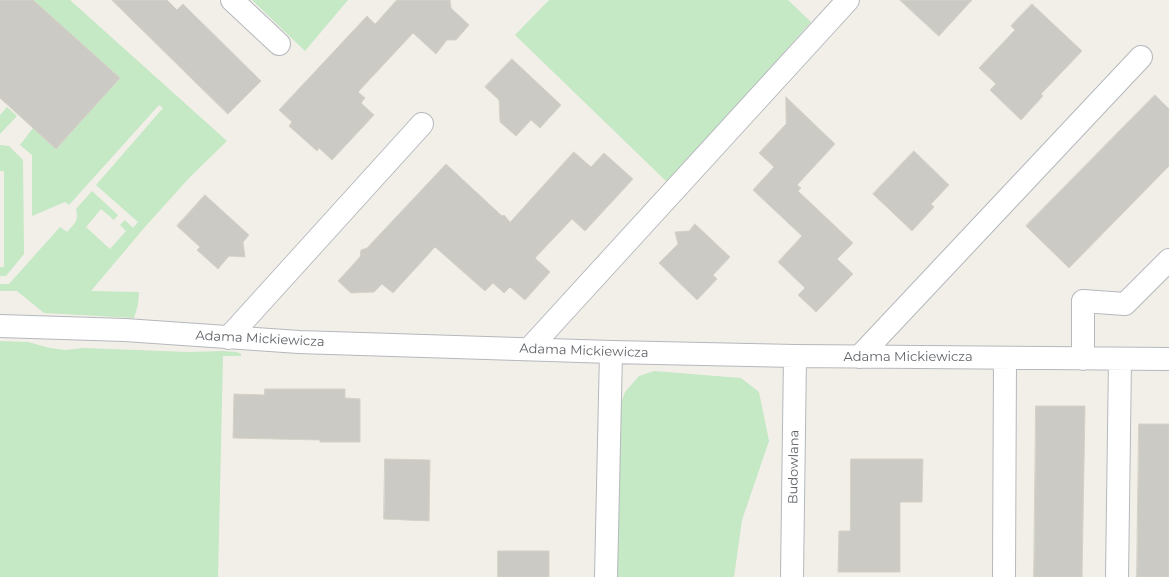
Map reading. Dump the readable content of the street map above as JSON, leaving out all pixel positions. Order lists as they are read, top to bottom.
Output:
{
  "streets": {
    "street": ["Adama Mickiewicza", "Budowlana"]
  },
  "crossings": [
    ["Adama Mickiewicza", "Budowlana"]
  ]
}
